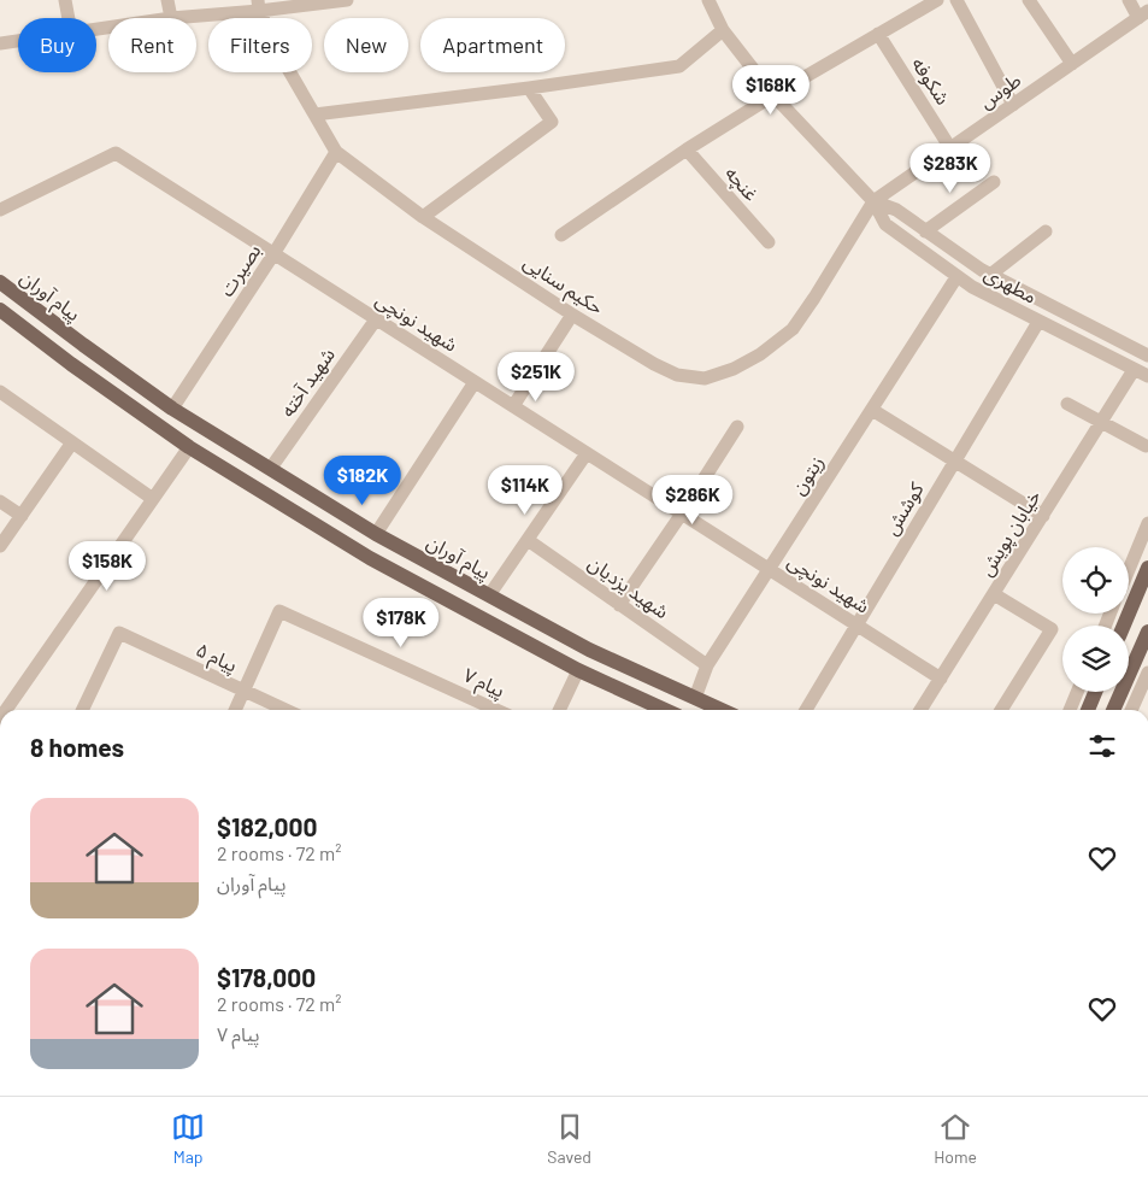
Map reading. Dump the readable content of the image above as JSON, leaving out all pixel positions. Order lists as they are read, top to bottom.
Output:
{
  "streets": {
    "main road": ["پیام آوران"],
    "street": [
      "شکوفه",
      "طوس",
      "غنچه",
      "بصیرت",
      "حکیم سنایی",
      "مطهری",
      "شهید نونچی",
      "شهید آخته",
      "زیتون",
      "کوشش",
      "خیابان پویش",
      "شهید یزدیان",
      "پیام ۵",
      "پیام ۷"
    ]
  },
  "crossings": [
    ["شکوفه", "طوس"],
    ["طوس", "حکیم سنایی"],
    ["طوس", "مطهری"],
    ["بصیرت", "حکیم سنایی"],
    ["بصیرت", "پیام آوران"],
    ["بصیرت", "شهید نونچی"],
    ["حکیم سنایی", "مطهری"],
    ["مطهری", "زیتون"],
    ["مطهری", "کوشش"],
    ["مطهری", "خیابان پویش"],
    ["پیام آوران", "شهید آخته"],
    ["پیام آوران", "زیتون"],
    ["شهید نونچی", "شهید آخته"],
    ["شهید نونچی", "زیتون"],
    ["شهید نونچی", "کوشش"],
    ["شهید نونچی", "خیابان پویش"],
    ["زیتون", "شهید یزدیان"],
    ["پیام ۵", "پیام ۷"]
  ],
  "page": {
    "chip": [
      "Buy",
      "Rent",
      "Filters",
      "New",
      "Apartment"
    ],
    "price": [
      "$168K",
      "$283K",
      "$251K",
      "$182K",
      "$114K",
      "$286K",
      "$158K",
      "$178K"
    ],
    "heading": "8 homes",
    "list": [
      {
        "name": "$182,000",
        "note": "2 rooms · 72 m² · پیام آوران"
      },
      {
        "name": "$178,000",
        "note": "2 rooms · 72 m² · پیام ۷"
      }
    ],
    "tabs": ["Map", "Saved", "Home"]
  }
}
